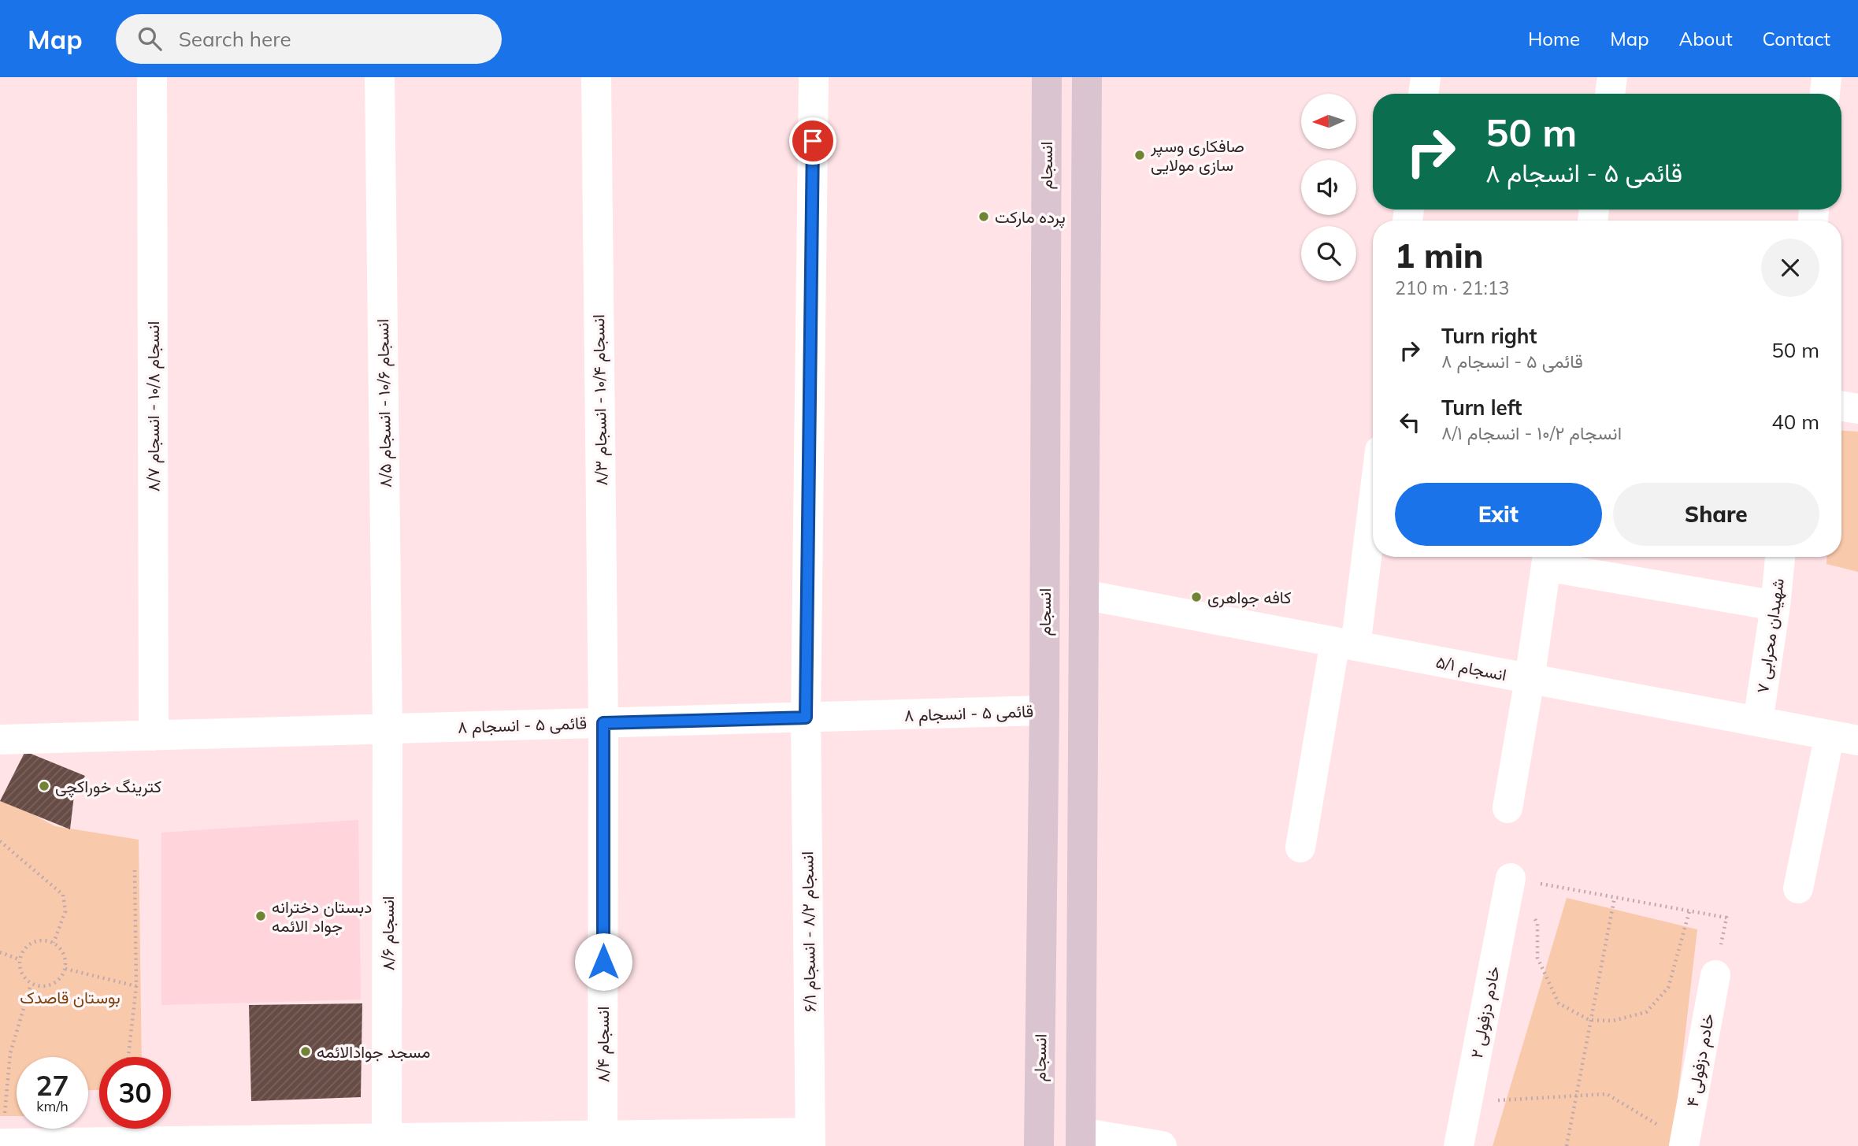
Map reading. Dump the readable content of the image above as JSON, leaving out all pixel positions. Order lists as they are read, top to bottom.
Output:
{
  "streets": {
    "main road": ["انسجام"],
    "street": [
      "انسجام ۱۰/۴ - انسجام ۸/۳",
      "انسجام ۱۰/۶ - انسجام ۸/۵",
      "انسجام ۱۰/۸ - انسجام ۸/۷",
      "شهیدان محرابی ۷",
      "انسجام ۵/۱",
      "قائمی ۵ - انسجام ۸",
      "انسجام ۸/۲ - انسجام ۶/۱",
      "انسجام ۸/۶",
      "خادم دزفولی ۲",
      "انسجام ۸/۴",
      "خادم دزفولی ۴"
    ]
  },
  "crossings": [
    ["انسجام", "قائمی ۵ - انسجام ۸"],
    ["انسجام ۱۰/۴ - انسجام ۸/۳", "قائمی ۵ - انسجام ۸"],
    ["انسجام ۱۰/۴ - انسجام ۸/۳", "انسجام ۸/۴"],
    ["انسجام ۱۰/۶ - انسجام ۸/۵", "قائمی ۵ - انسجام ۸"],
    ["انسجام ۱۰/۶ - انسجام ۸/۵", "انسجام ۸/۶"],
    ["انسجام ۱۰/۸ - انسجام ۸/۷", "قائمی ۵ - انسجام ۸"],
    ["شهیدان محرابی ۷", "انسجام ۵/۱"],
    ["قائمی ۵ - انسجام ۸", "انسجام ۸/۲ - انسجام ۶/۱"],
    ["قائمی ۵ - انسجام ۸", "انسجام ۸/۶"],
    ["قائمی ۵ - انسجام ۸", "انسجام ۸/۴"]
  ],
  "parks": ["بوستان قاصدک"],
  "places": [
    "صافکاری وسپر سازی مولایی",
    "پرده مارکت",
    "کافه جواهری",
    "کترینگ خوراکچی",
    "دبستان دخترانه جواد الائمه",
    "مسجد جوادالائمه"
  ],
  "north": "left",
  "page": {
    "header": "Map",
    "search": "Search here",
    "nav": [
      "Home",
      "Map",
      "About",
      "Contact"
    ],
    "turn": ["50 m", "قائمی ۵ - انسجام ۸"],
    "heading": ["1 min", "210 m · 21:13"],
    "list": [
      {
        "name": "Turn right",
        "note": "قائمی ۵ - انسجام ۸",
        "value": "50 m"
      },
      {
        "name": "Turn left",
        "note": "انسجام ۱۰/۲ - انسجام ۸/۱",
        "value": "40 m"
      }
    ],
    "buttons": ["Exit", "Share"],
    "speed": "27 km/h",
    "limit": "30"
  }
}
